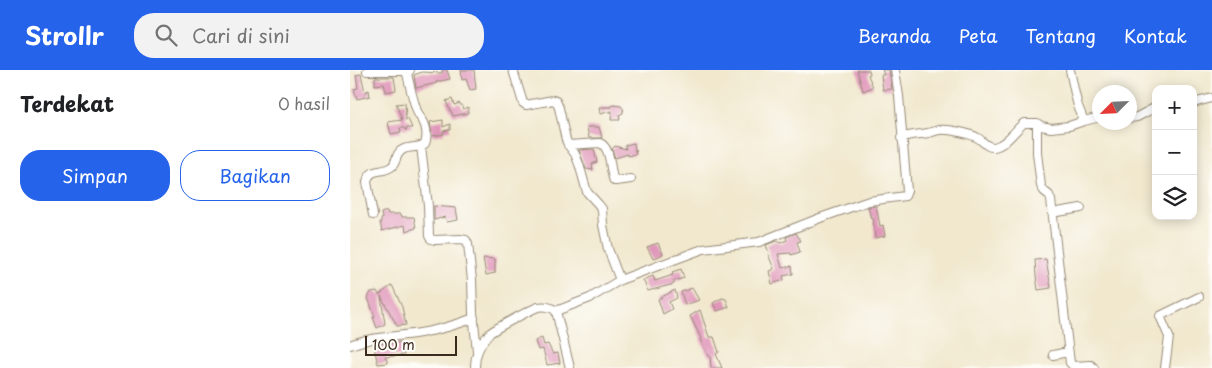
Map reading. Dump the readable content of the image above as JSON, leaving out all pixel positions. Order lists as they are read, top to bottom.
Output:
{
  "scale_bar": "100 m",
  "north": "bottom left",
  "page": {
    "header": "Strollr",
    "search": "Cari di sini",
    "nav": [
      "Beranda",
      "Peta",
      "Tentang",
      "Kontak"
    ],
    "heading": ["Terdekat", "0 hasil"],
    "map_buttons": ["+", "−"],
    "buttons": ["Simpan", "Bagikan"],
    "scale": "100 m"
  }
}
